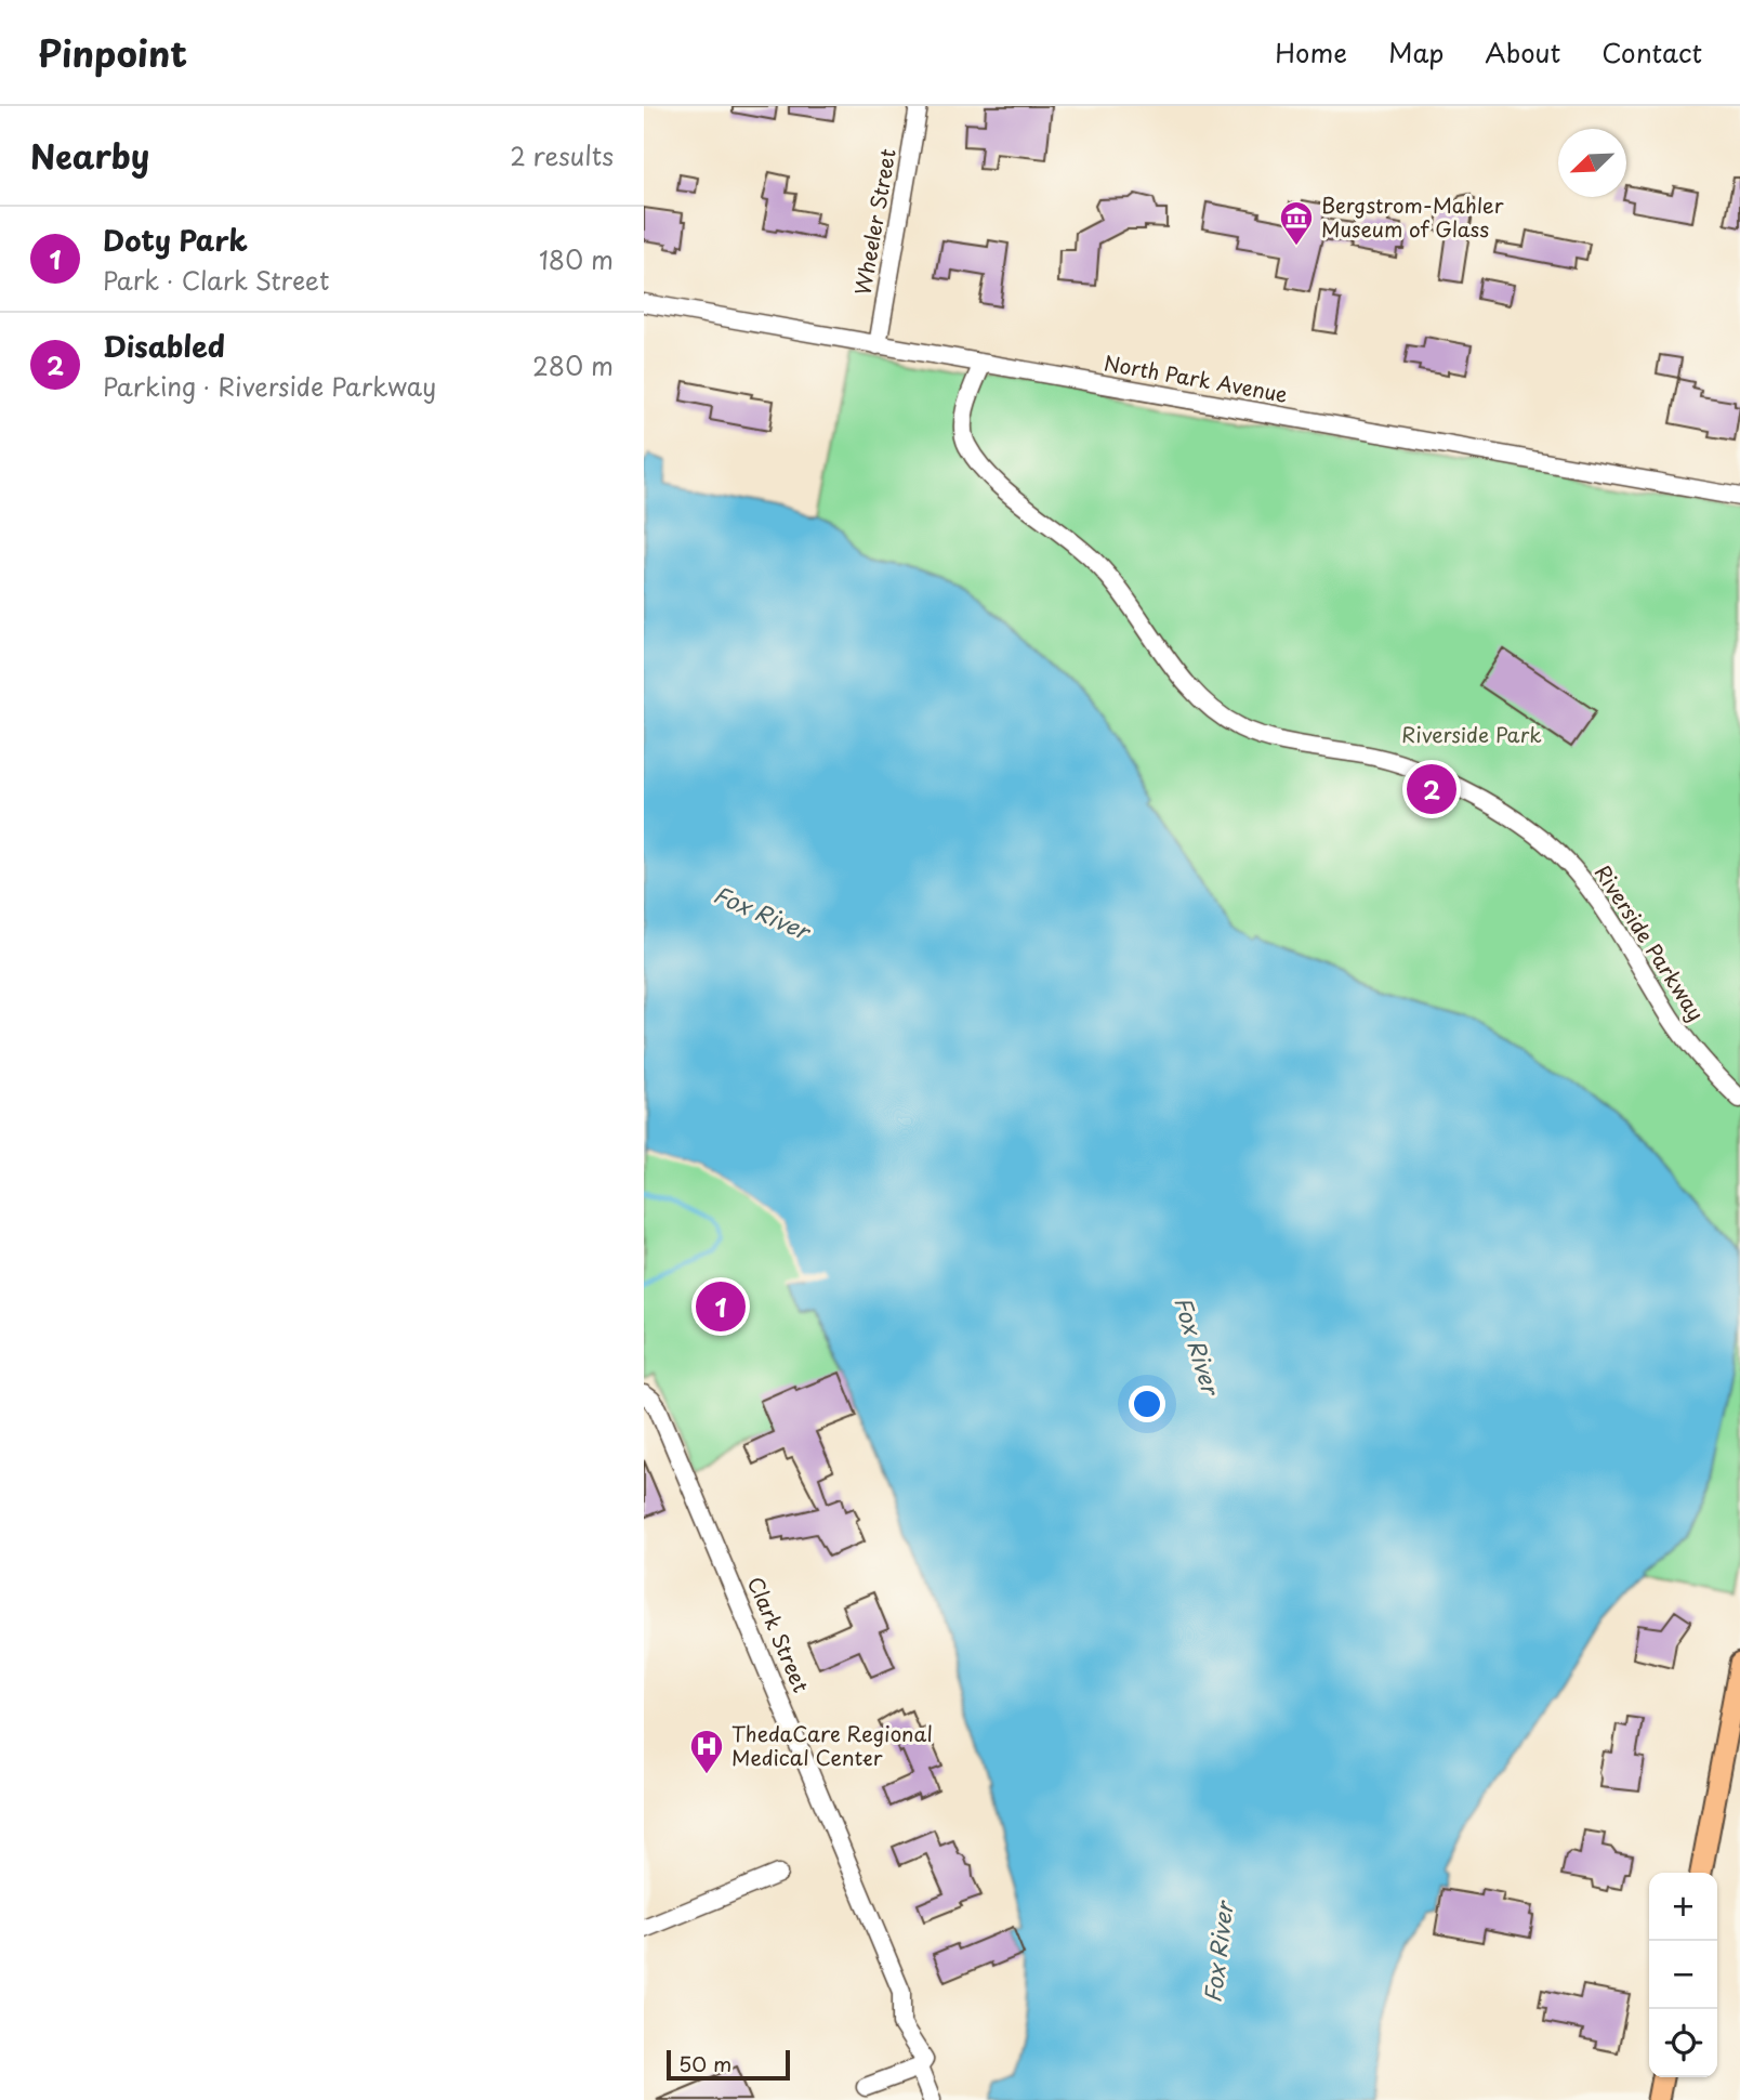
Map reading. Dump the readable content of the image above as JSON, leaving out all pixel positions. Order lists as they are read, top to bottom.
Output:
{
  "streets": {
    "street": [
      "Wheeler Street",
      "North Park Avenue",
      "Riverside Parkway",
      "Clark Street"
    ]
  },
  "crossings": [
    ["Wheeler Street", "North Park Avenue"],
    ["North Park Avenue", "Riverside Parkway"]
  ],
  "water": ["Fox River"],
  "parks": ["Riverside Park"],
  "places": {
    "museum": ["Bergstrom-Mahler Museum of Glass"],
    "hospital": ["ThedaCare Regional Medical Center"]
  },
  "scale_bar": "50 m",
  "north": "bottom left",
  "page": {
    "header": "Pinpoint",
    "nav": [
      "Home",
      "Map",
      "About",
      "Contact"
    ],
    "heading": ["Nearby", "2 results"],
    "list": [
      {
        "mark": "1",
        "name": "Doty Park",
        "note": "Park · Clark Street",
        "value": "180 m"
      },
      {
        "mark": "2",
        "name": "Disabled",
        "note": "Parking · Riverside Parkway",
        "value": "280 m"
      }
    ],
    "pins": ["2", "1"],
    "map_buttons": ["+", "−"],
    "scale": "50 m"
  }
}
